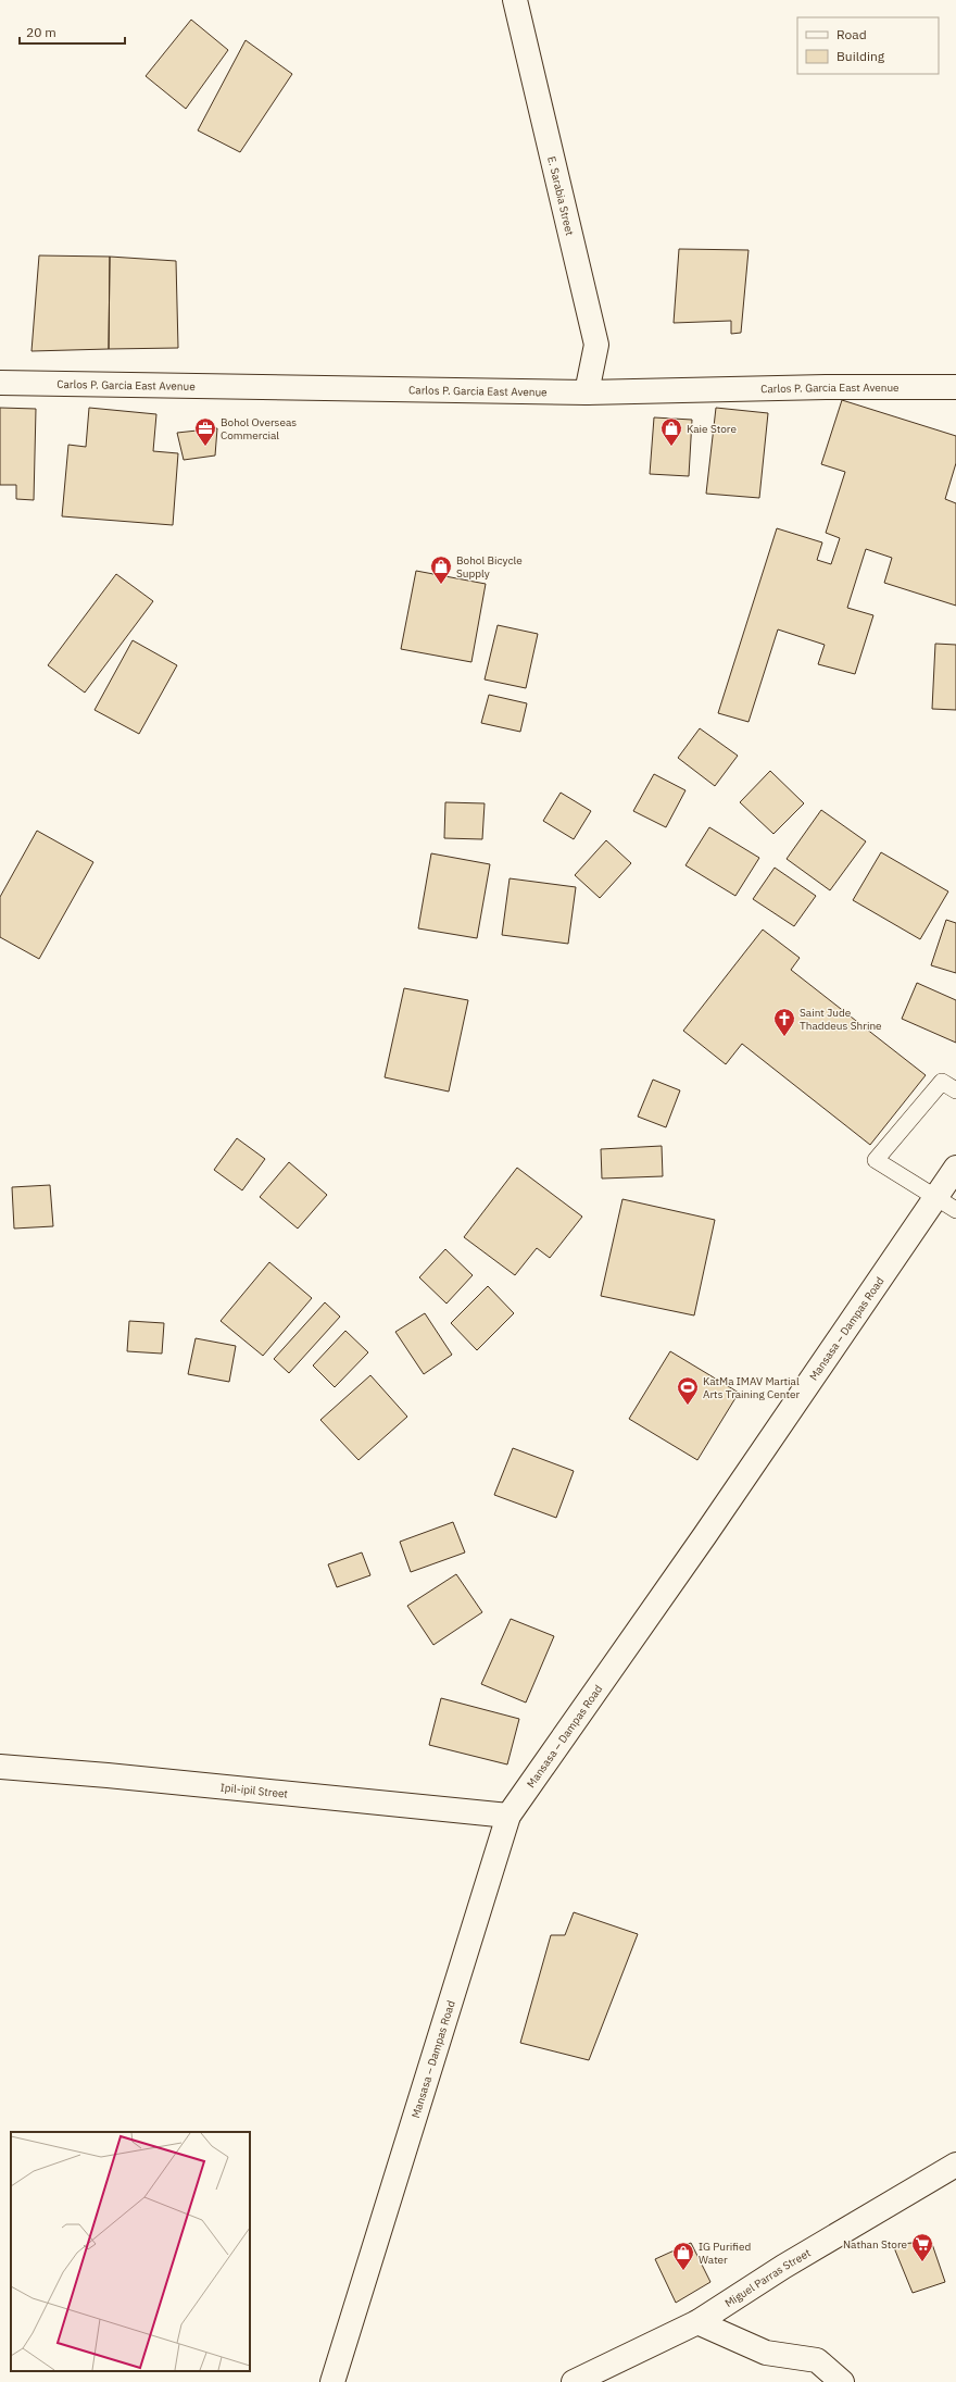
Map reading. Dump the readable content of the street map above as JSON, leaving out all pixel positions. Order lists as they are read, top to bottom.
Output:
{
  "streets": {
    "main road": [
      "E. Sarabia Street",
      "Carlos P. Garcia East Avenue",
      "Mansasa – Dampas Road",
      "Ipil-ipil Street",
      "Miguel Parras Street"
    ]
  },
  "crossings": [
    ["E. Sarabia Street", "Carlos P. Garcia East Avenue"],
    ["Mansasa – Dampas Road", "Ipil-ipil Street"]
  ],
  "places": {
    "office": ["Bohol Overseas Commercial"],
    "shop": ["Kaie Store", "Bohol Bicycle Supply", "IG Purified Water"],
    "church": ["Saint Jude Thaddeus Shrine"],
    "sports": ["KatMa IMAV Martial Arts Training Center"],
    "supermarket": ["Nathan Store"]
  },
  "legend": ["Road", "Building"],
  "scale_bar": "20 m"
}
